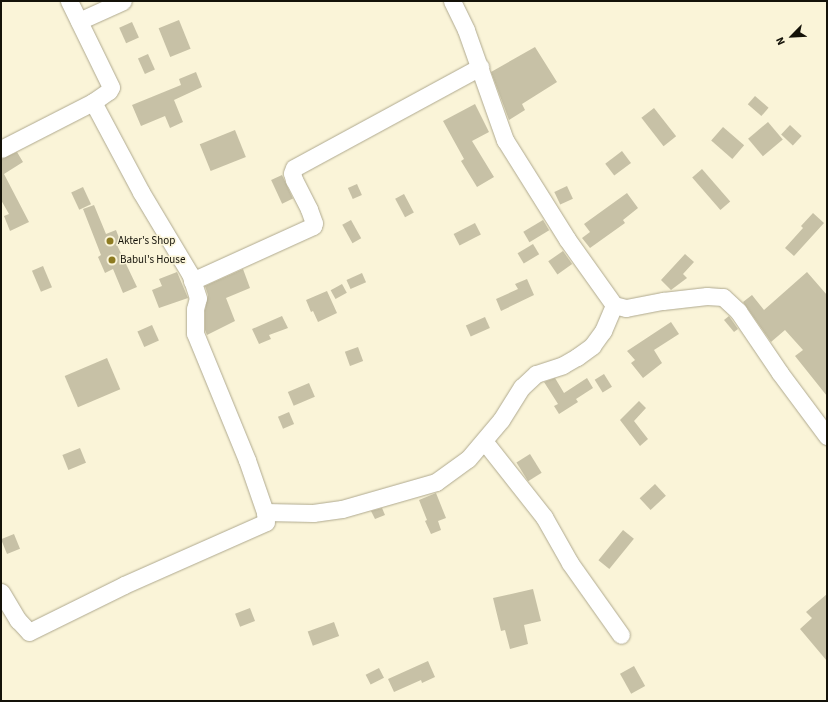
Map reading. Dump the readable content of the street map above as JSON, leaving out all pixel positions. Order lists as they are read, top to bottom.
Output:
{
  "places": ["Akter's Shop", "Babul's House"],
  "north": "bottom left"
}
